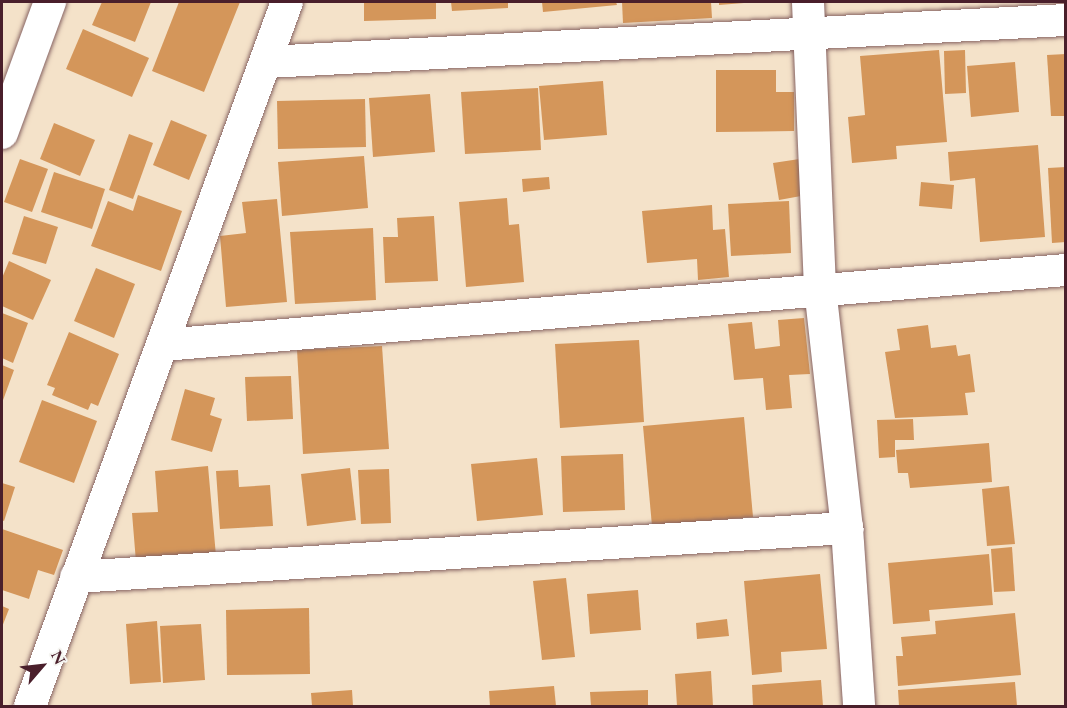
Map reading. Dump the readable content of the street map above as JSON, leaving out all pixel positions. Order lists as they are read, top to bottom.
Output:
{
  "north": "top right"
}
